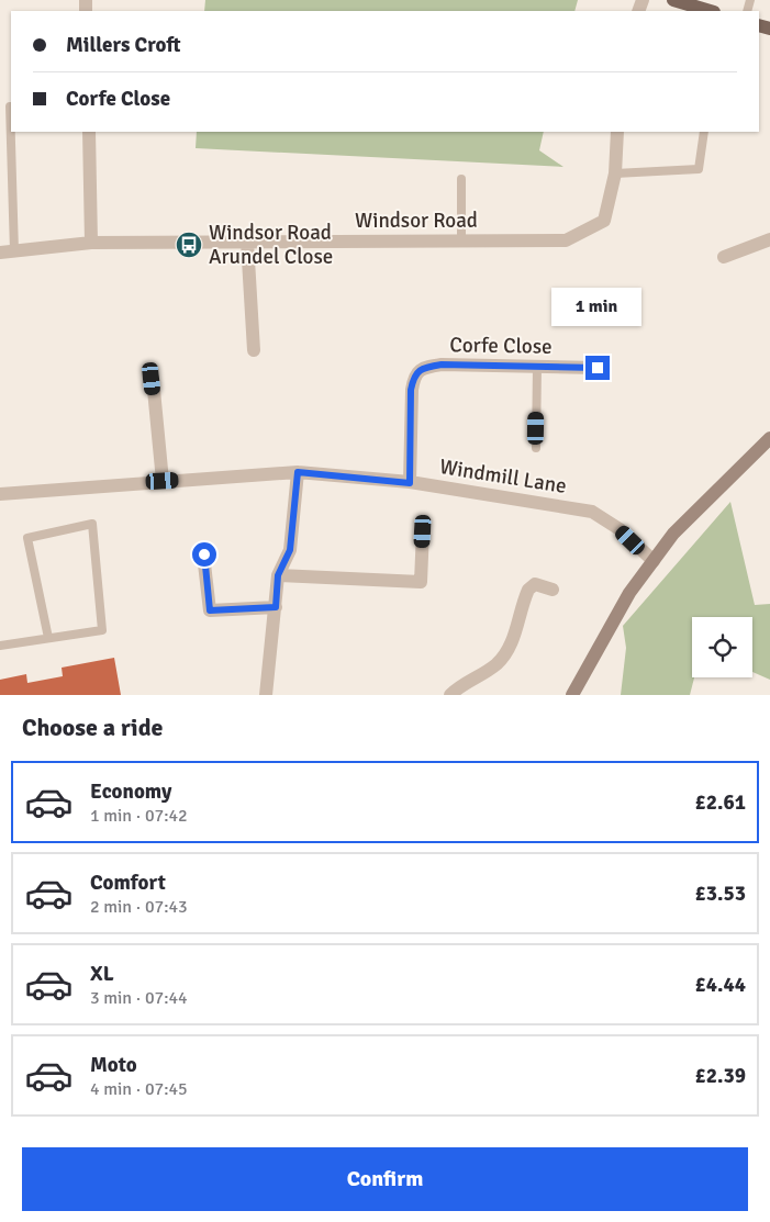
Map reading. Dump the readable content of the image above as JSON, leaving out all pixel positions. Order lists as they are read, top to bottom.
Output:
{
  "streets": {
    "street": ["Windsor Road", "Corfe Close", "Windmill Lane"]
  },
  "crossings": [
    ["Corfe Close", "Windmill Lane"]
  ],
  "places": {
    "bus stop": ["Windsor Road Arundel Close"]
  },
  "page": {
    "banner": ["Millers Croft", "Corfe Close"],
    "bubble": "1 min",
    "heading": "Choose a ride",
    "list": [
      {
        "name": "Economy",
        "note": "1 min · 07:42",
        "value": "£2.61"
      },
      {
        "name": "Comfort",
        "note": "2 min · 07:43",
        "value": "£3.53"
      },
      {
        "name": "XL",
        "note": "3 min · 07:44",
        "value": "£4.44"
      },
      {
        "name": "Moto",
        "note": "4 min · 07:45",
        "value": "£2.39"
      }
    ],
    "buttons": "Confirm"
  }
}
